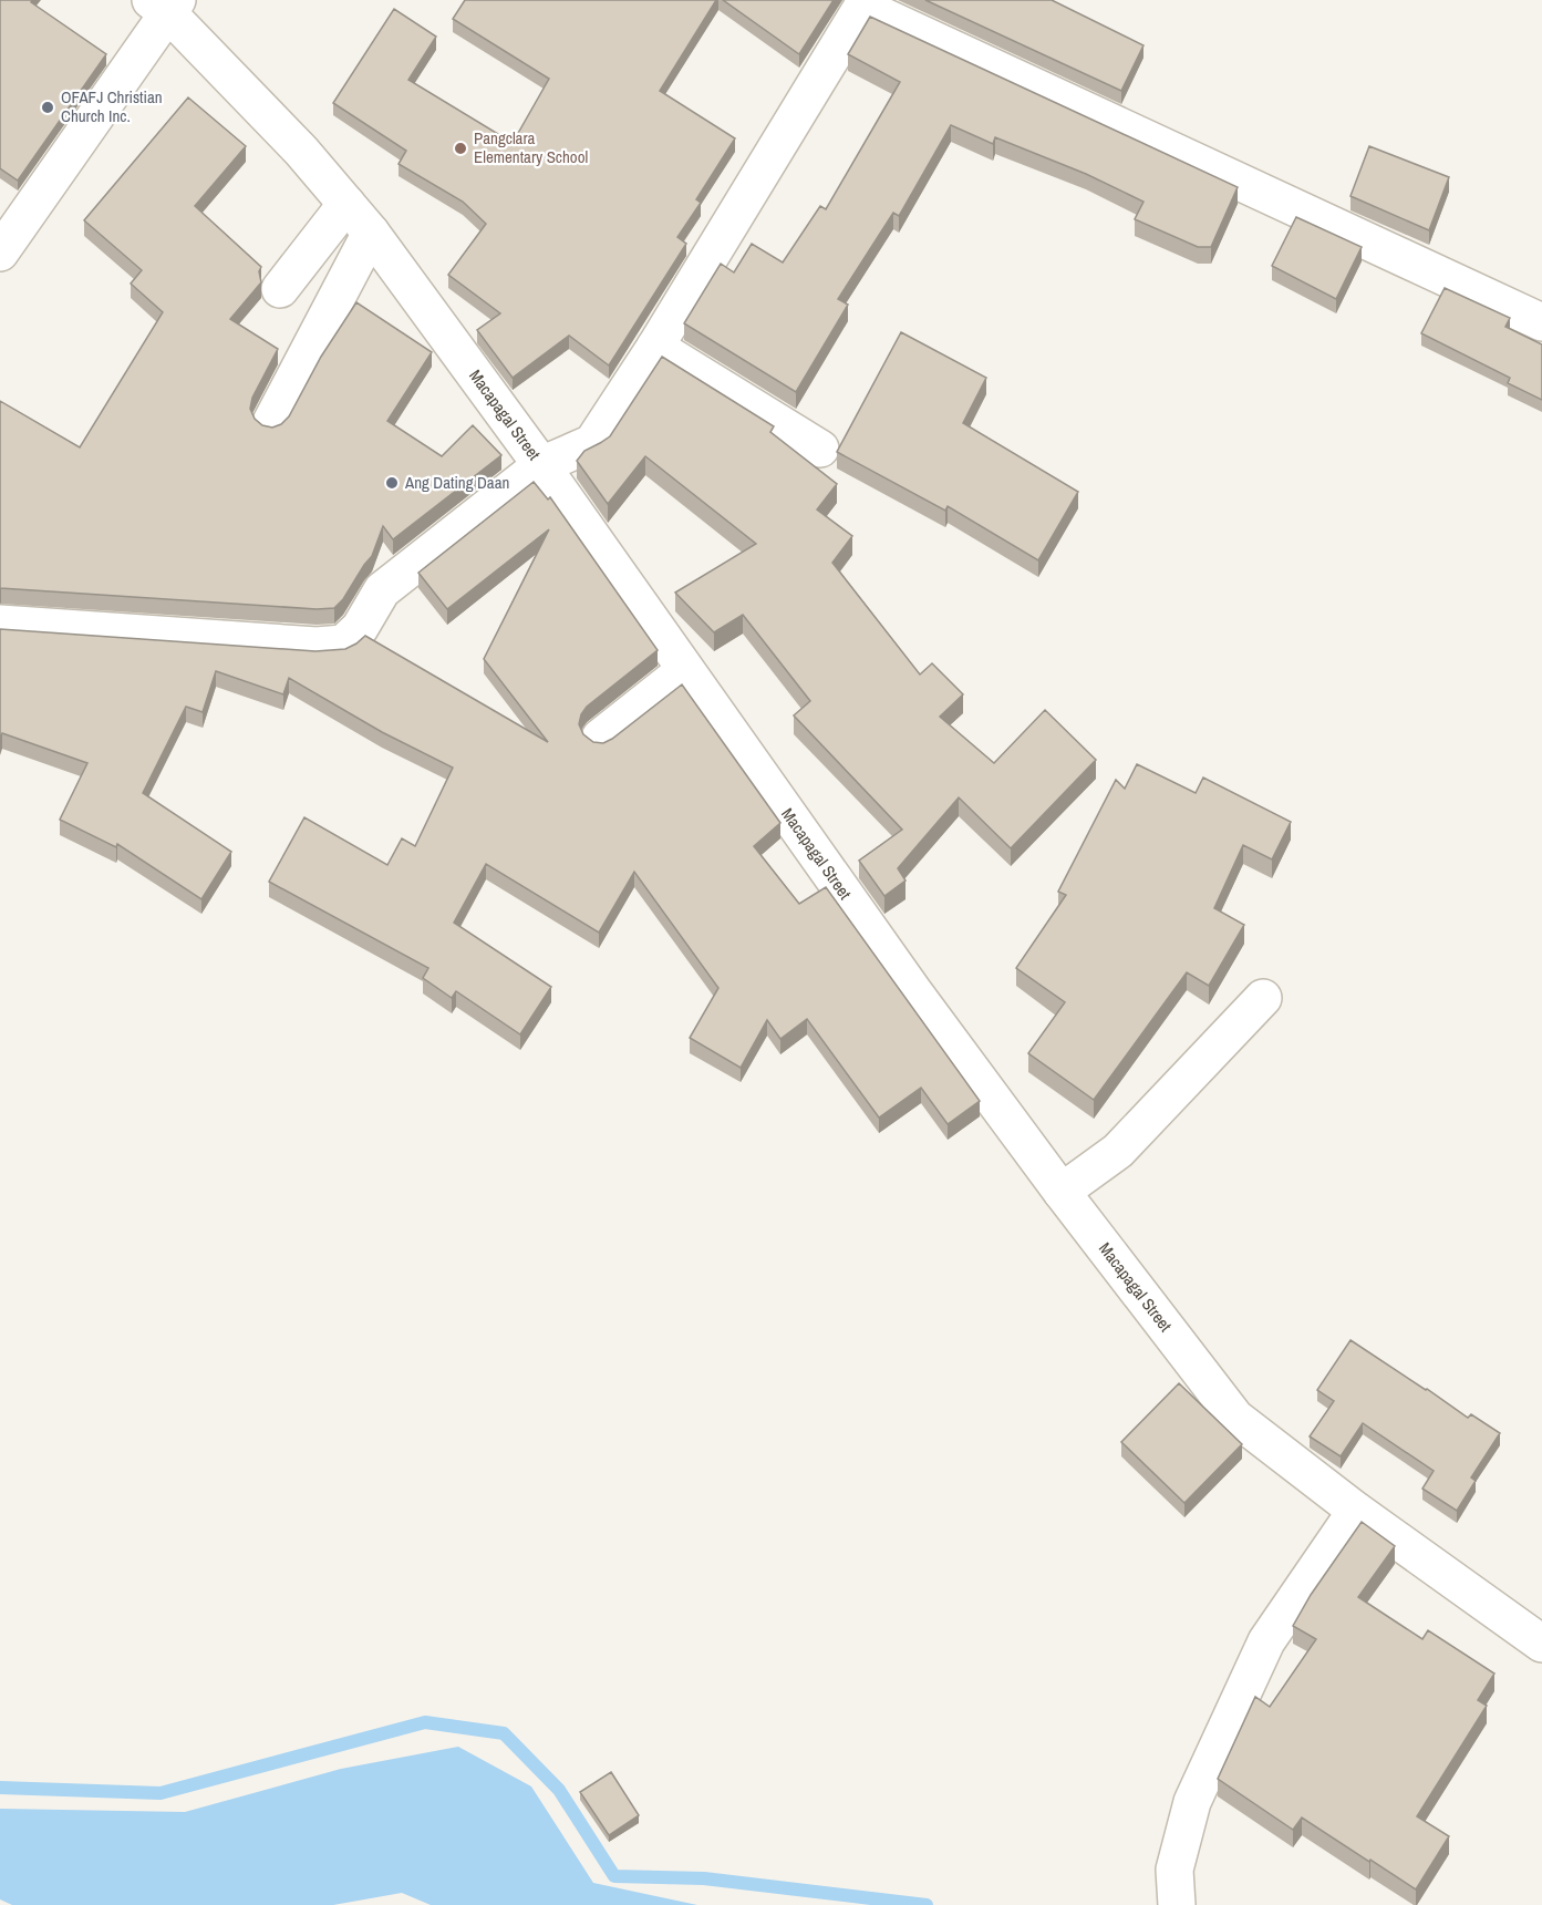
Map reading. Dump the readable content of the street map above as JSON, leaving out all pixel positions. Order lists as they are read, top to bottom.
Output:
{
  "streets": {
    "street": ["Macapagal Street"]
  },
  "places": ["OFAFJ Christian Church Inc.", "Pangclara Elementary School", "Ang Dating Daan"]
}
